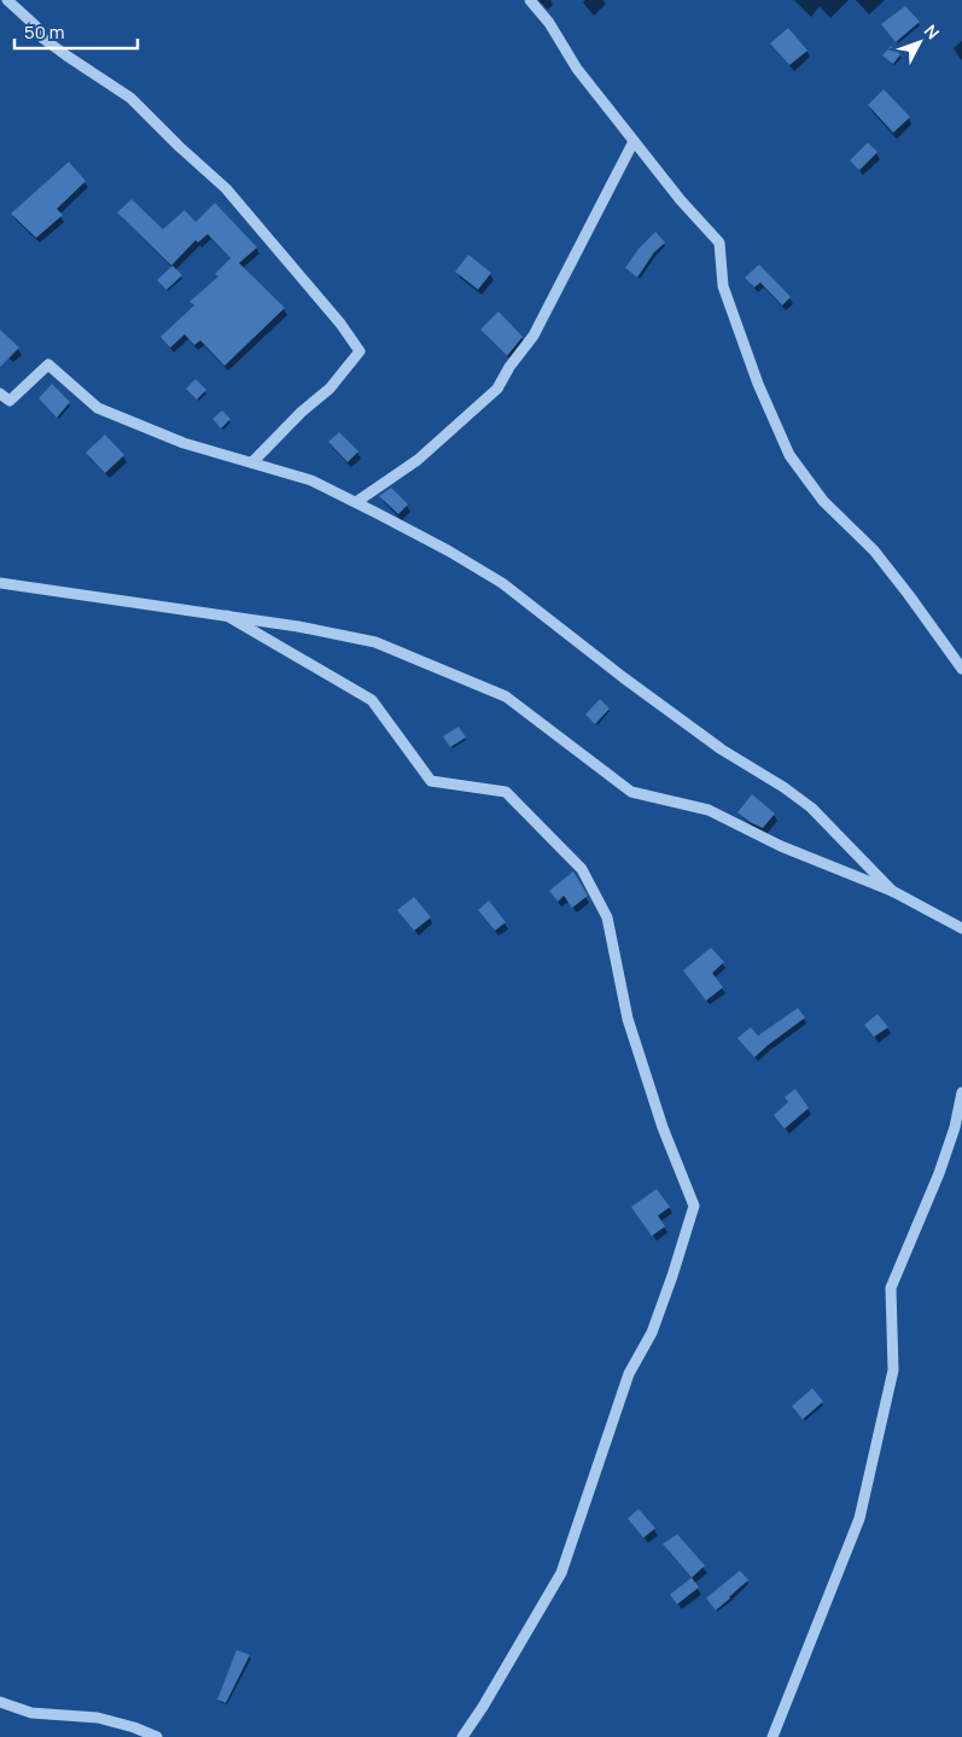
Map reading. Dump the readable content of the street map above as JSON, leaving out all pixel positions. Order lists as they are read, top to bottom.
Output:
{
  "scale_bar": "50 m",
  "north": "top right"
}
